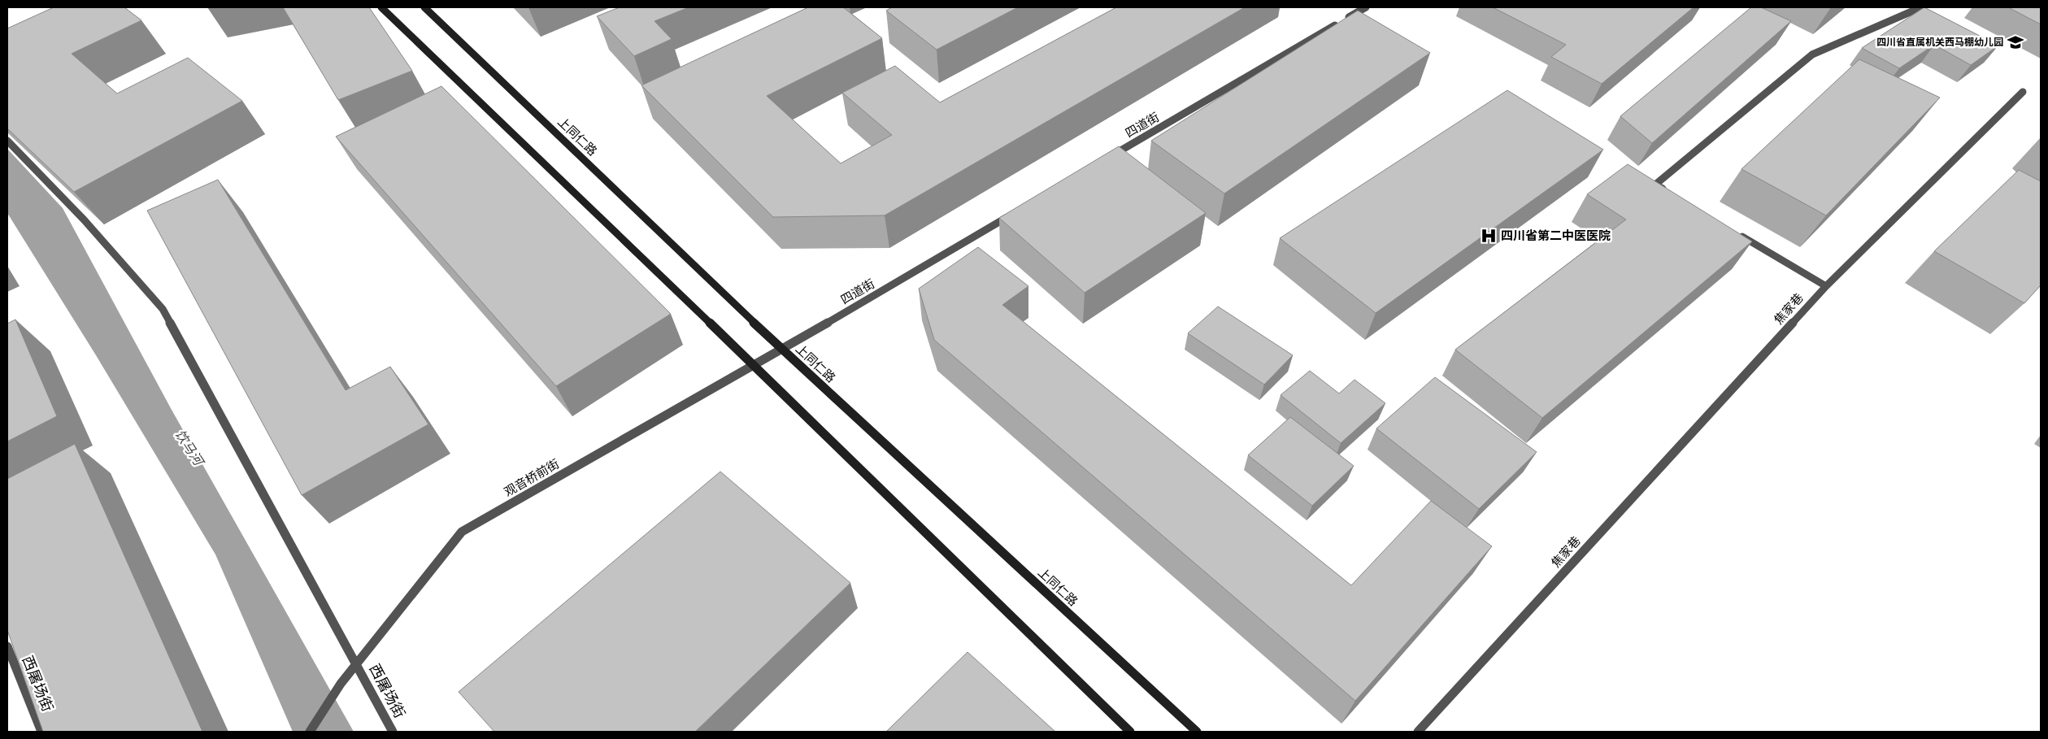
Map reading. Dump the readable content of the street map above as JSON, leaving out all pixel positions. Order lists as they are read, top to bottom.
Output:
{
  "streets": {
    "street": [
      "四道街",
      "上同仁路",
      "焦家巷",
      "观音桥前街",
      "西屠场街"
    ]
  },
  "crossings": [
    ["四道街", "上同仁路"],
    ["四道街", "观音桥前街"],
    ["上同仁路", "观音桥前街"],
    ["观音桥前街", "西屠场街"]
  ],
  "water": ["饮马河"],
  "places": {
    "school or university": ["四川省直属机关西马棚幼儿园"],
    "hospital": ["四川省第二中医医院"]
  }
}
